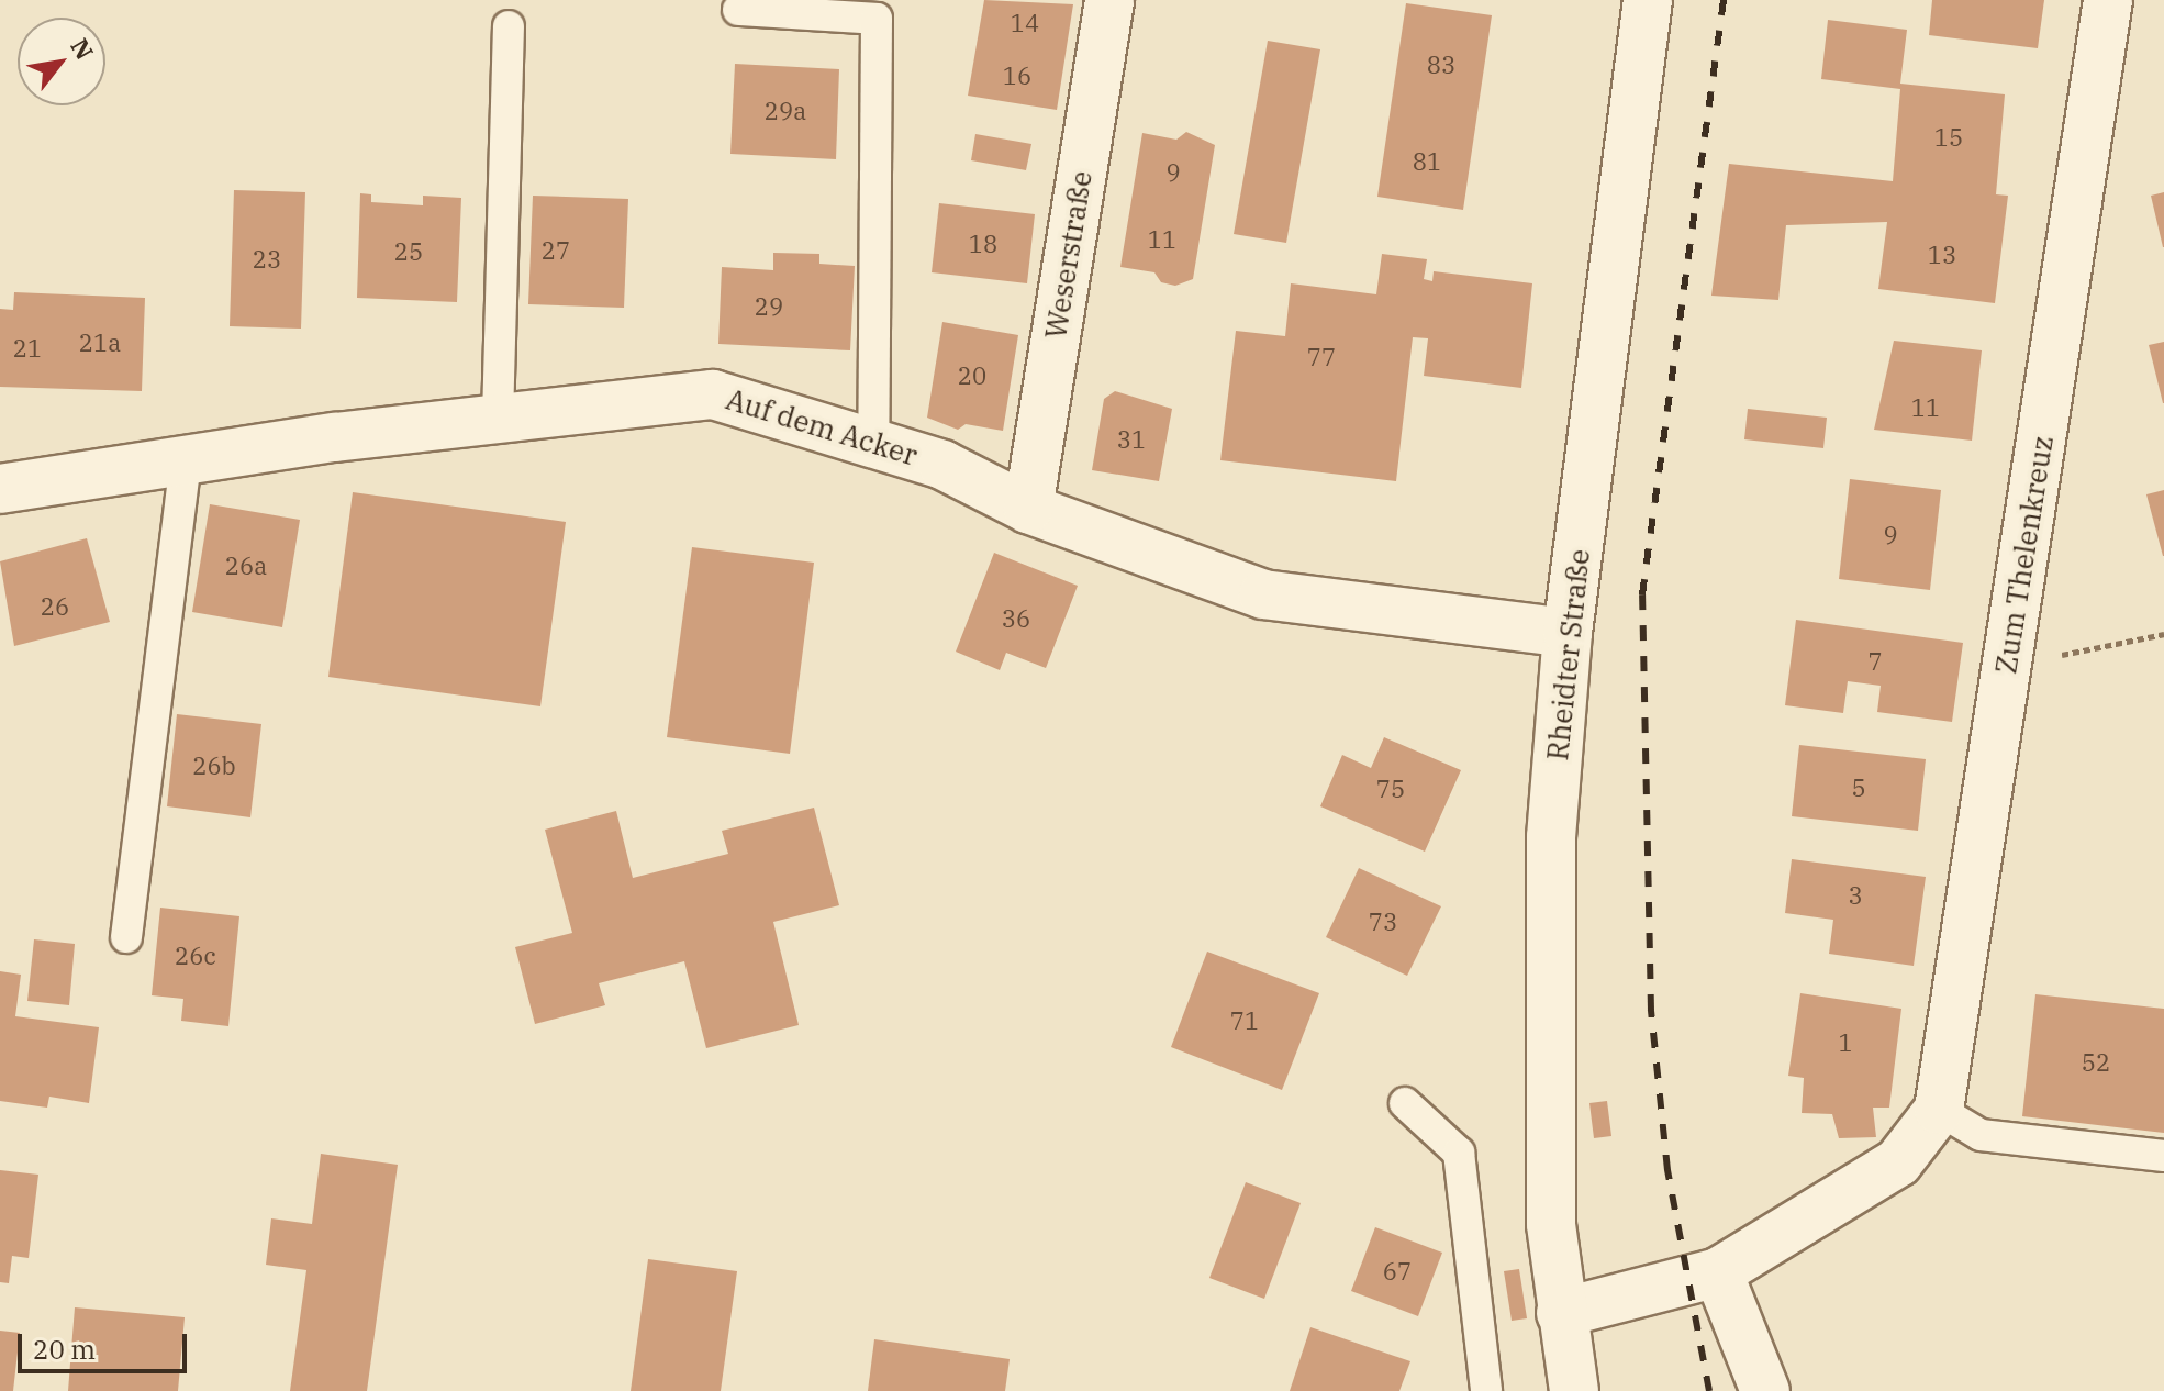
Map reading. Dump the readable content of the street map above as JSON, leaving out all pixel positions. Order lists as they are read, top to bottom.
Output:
{
  "streets": {
    "street": [
      "Weserstraße",
      "Auf dem Acker",
      "Zum Thelenkreuz",
      "Rheidter Straße"
    ]
  },
  "crossings": [
    ["Weserstraße", "Auf dem Acker"],
    ["Auf dem Acker", "Rheidter Straße"]
  ],
  "house_numbers": [
    "14",
    "83",
    "16",
    "29a",
    "15",
    "81",
    "9",
    "11",
    "18",
    "27",
    "25",
    "13",
    "23",
    "29",
    "21a",
    "21",
    "77",
    "20",
    "11",
    "31",
    "9",
    "26a",
    "26",
    "36",
    "7",
    "26b",
    "5",
    "75",
    "3",
    "73",
    "26c",
    "71",
    "1",
    "52",
    "67"
  ],
  "scale_bar": "20 m",
  "north": "top right"
}
